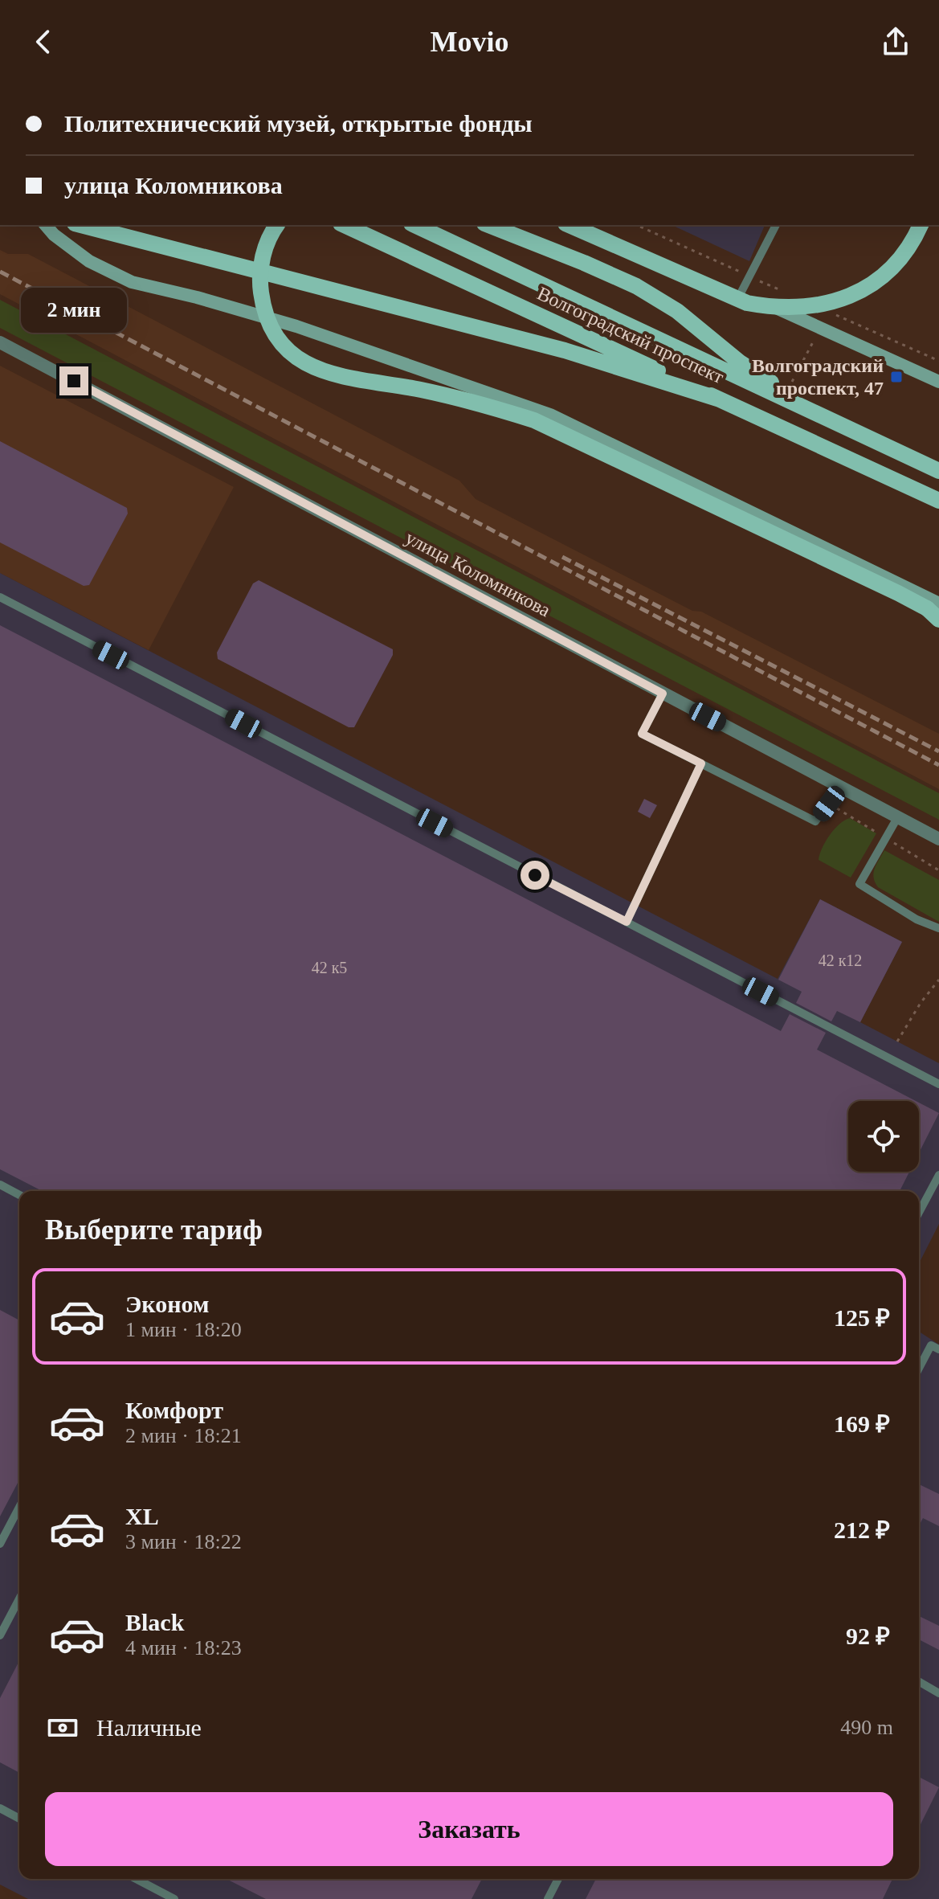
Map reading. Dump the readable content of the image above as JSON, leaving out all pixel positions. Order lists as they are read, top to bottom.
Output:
{
  "streets": {
    "main road": ["Волгоградский проспект"],
    "street": ["улица Коломникова"]
  },
  "places": {
    "transit": ["Волгоградский проспект, 47"]
  },
  "house_numbers": ["42 к12", "42 к5"],
  "page": {
    "header": "Movio",
    "banner": ["Политехнический музей, открытые фонды", "улица Коломникова"],
    "bubble": "2 мин",
    "heading": "Выберите тариф",
    "list": [
      {
        "name": "Эконом",
        "note": "1 мин · 18:20",
        "value": "125 ₽"
      },
      {
        "name": "Комфорт",
        "note": "2 мин · 18:21",
        "value": "169 ₽"
      },
      {
        "name": "XL",
        "note": "3 мин · 18:22",
        "value": "212 ₽"
      },
      {
        "name": "Black",
        "note": "4 мин · 18:23",
        "value": "92 ₽"
      }
    ],
    "pay": ["Наличные", "490 m"],
    "buttons": "Заказать"
  }
}
